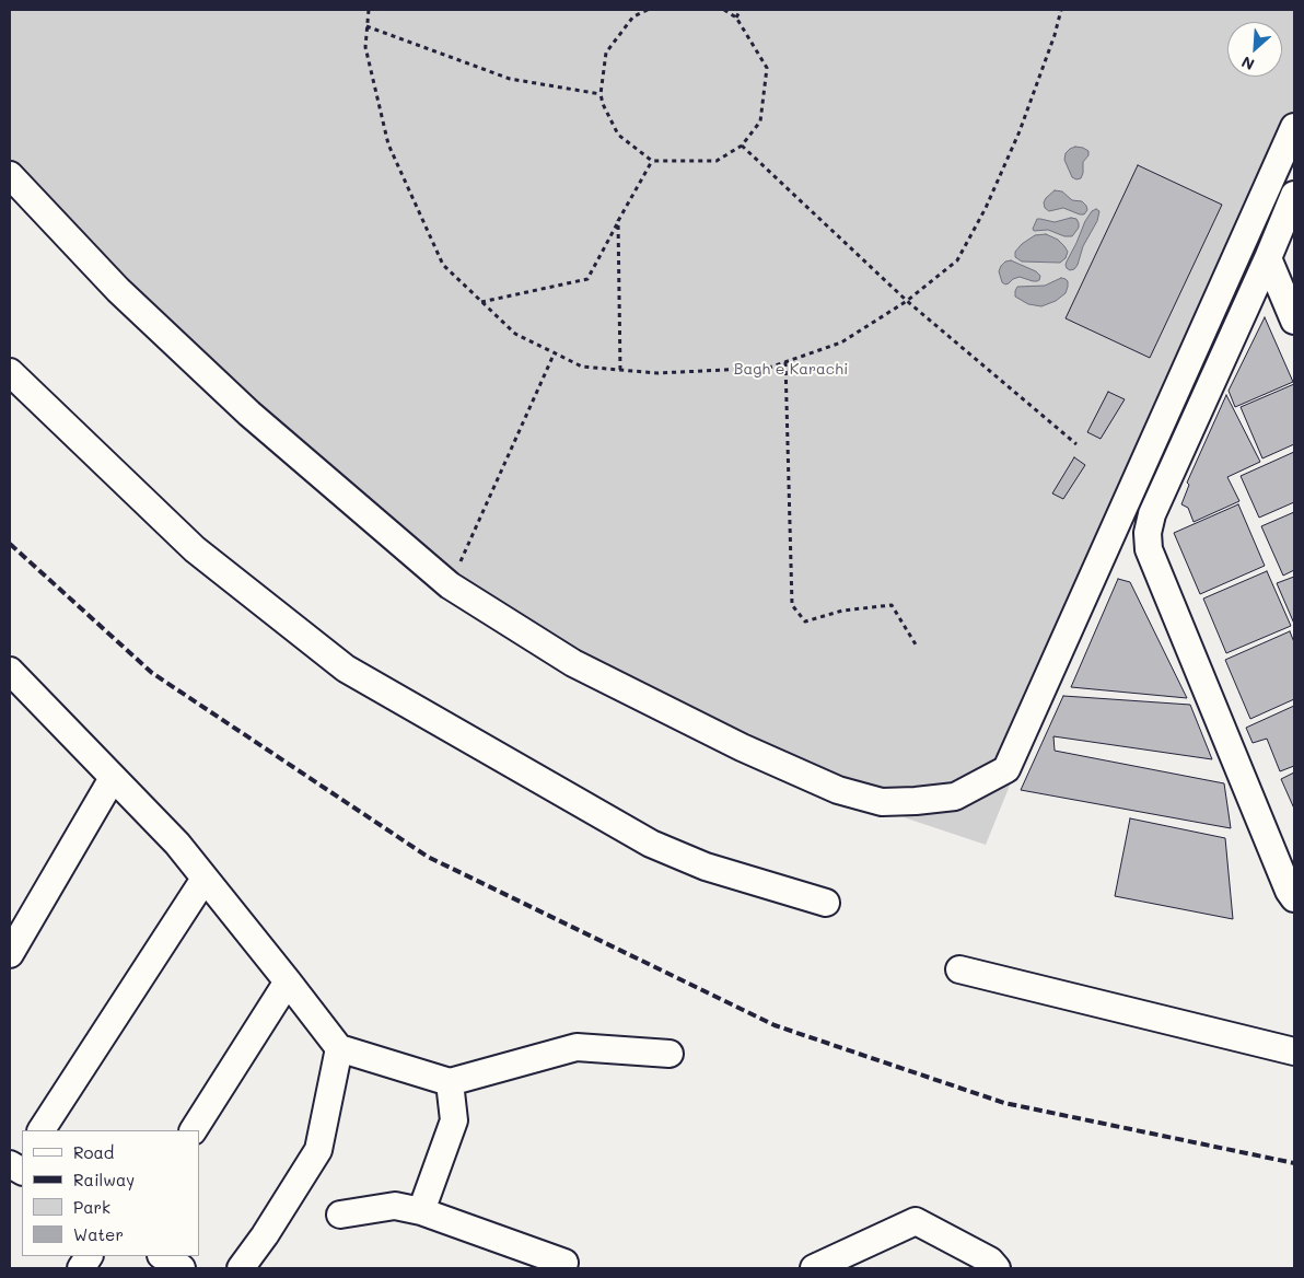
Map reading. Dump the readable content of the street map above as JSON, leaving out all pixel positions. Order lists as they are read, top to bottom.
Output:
{
  "parks": ["Bagh e Karachi"],
  "legend": [
    "Road",
    "Railway",
    "Park",
    "Water"
  ],
  "north": "bottom left"
}
